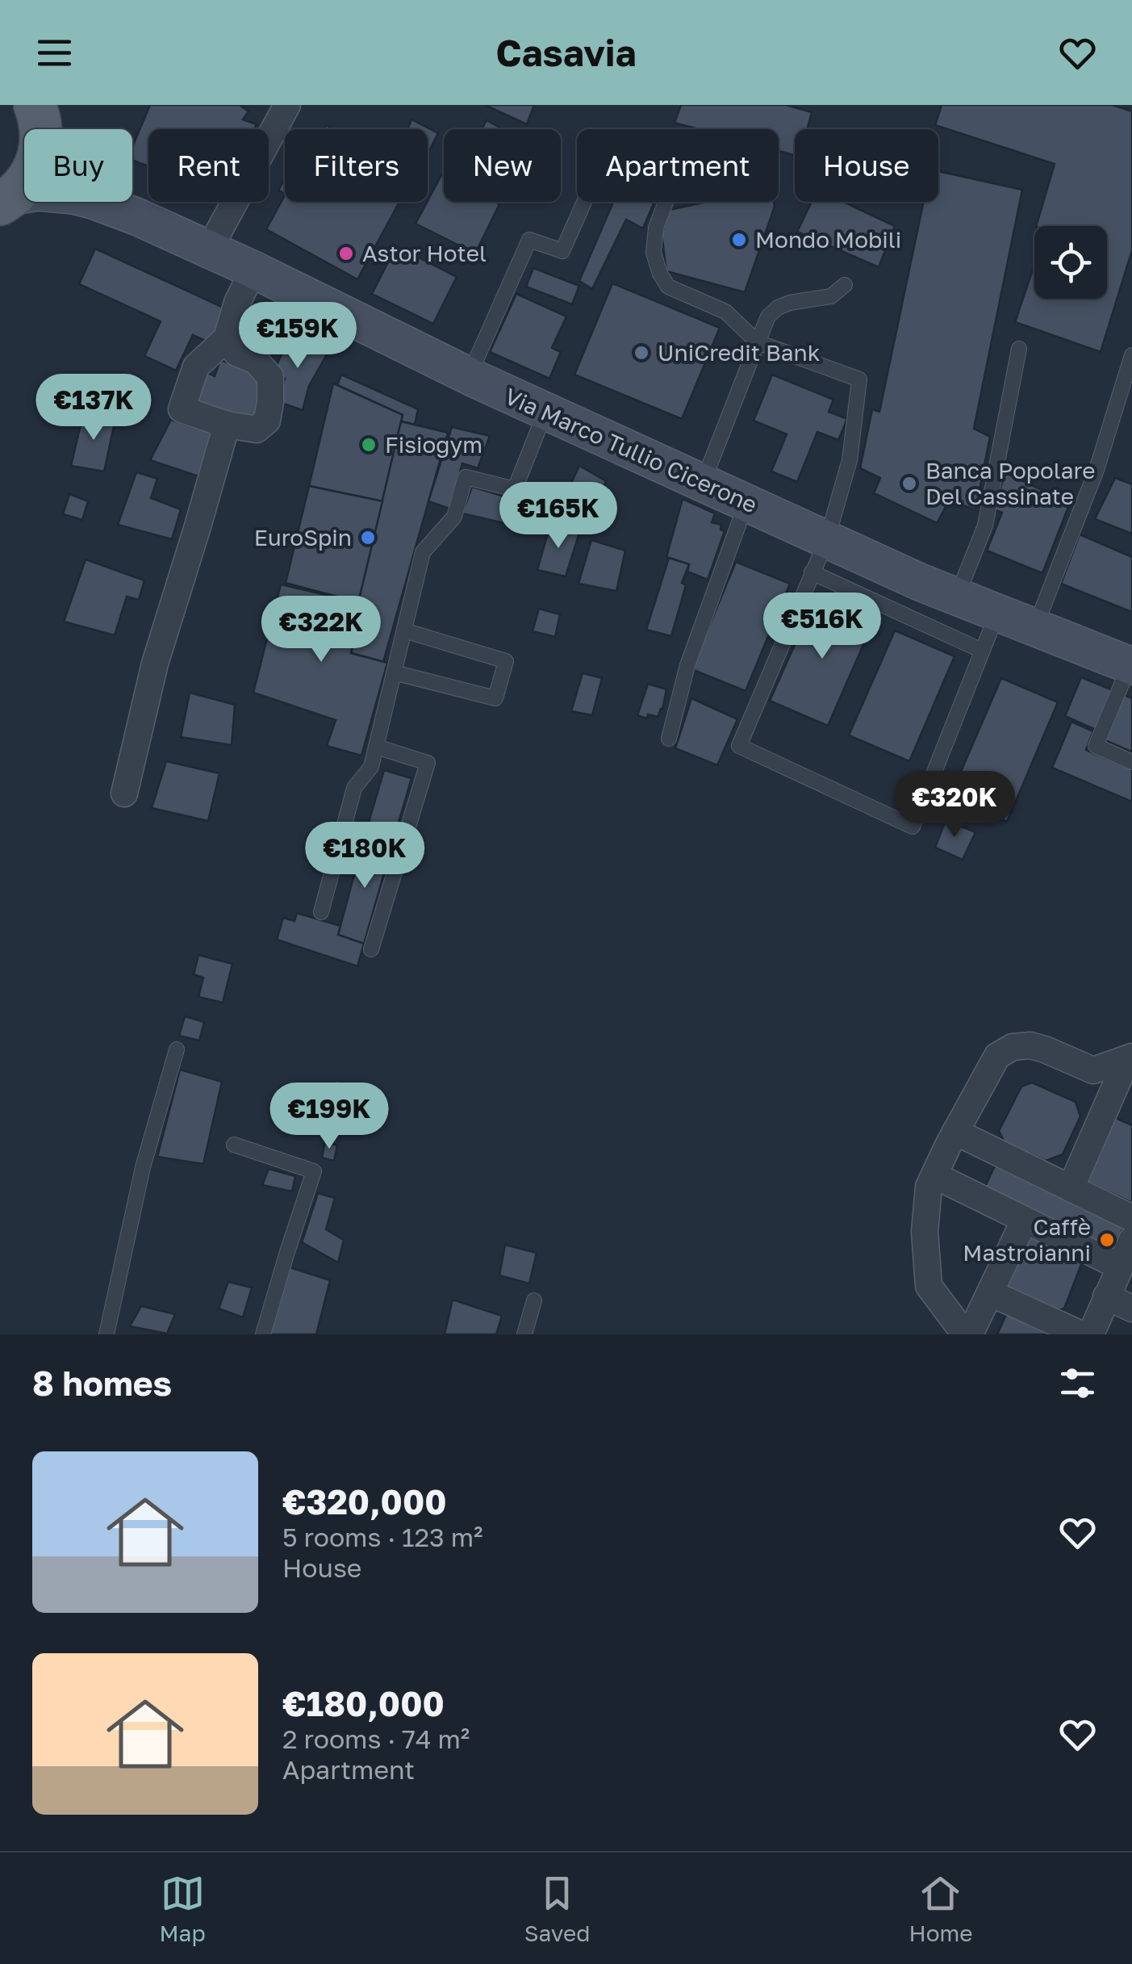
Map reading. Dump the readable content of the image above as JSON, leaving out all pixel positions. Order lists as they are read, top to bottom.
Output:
{
  "streets": {
    "main road": ["Via Marco Tullio Cicerone"]
  },
  "places": [
    "Mondo Mobili",
    "Astor Hotel",
    "UniCredit Bank",
    "Fisiogym",
    "Banca Popolare Del Cassinate",
    "EuroSpin",
    "Caffè Mastroianni"
  ],
  "page": {
    "header": "Casavia",
    "chip": [
      "Buy",
      "Rent",
      "Filters",
      "New",
      "Apartment",
      "House"
    ],
    "price": [
      "€159K",
      "€137K",
      "€165K",
      "€516K",
      "€322K",
      "€320K",
      "€180K",
      "€199K"
    ],
    "heading": "8 homes",
    "list": [
      {
        "name": "€320,000",
        "note": "5 rooms · 123 m² · House"
      },
      {
        "name": "€180,000",
        "note": "2 rooms · 74 m² · Apartment"
      }
    ],
    "tabs": ["Map", "Saved", "Home"]
  }
}
